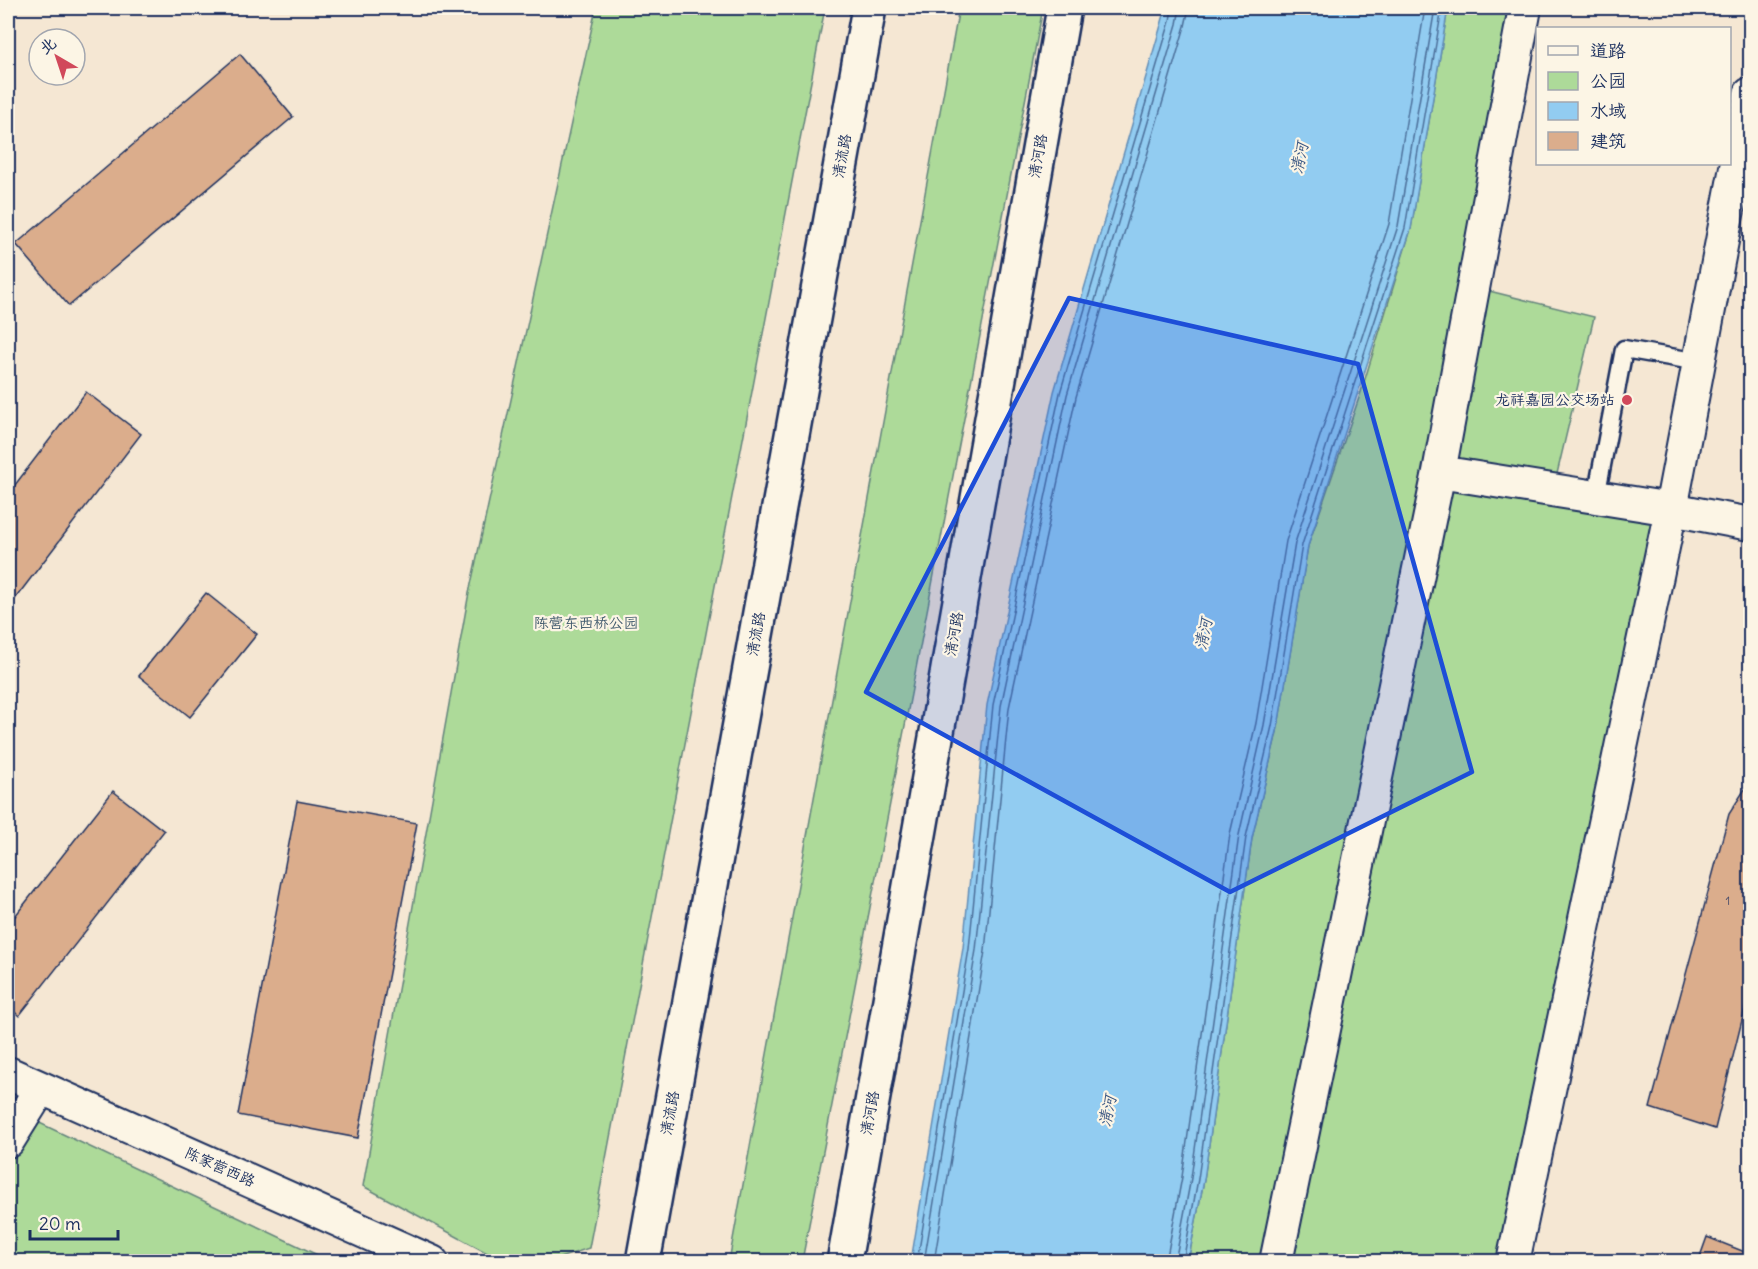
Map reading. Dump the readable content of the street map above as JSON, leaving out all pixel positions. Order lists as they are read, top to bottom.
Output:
{
  "streets": {
    "street": ["清流路", "清河路", "陈家营西路"]
  },
  "water": ["清河"],
  "parks": ["陈营东西桥公园"],
  "places": ["龙祥嘉园公交场站"],
  "house_numbers": ["1"],
  "legend": [
    "道路",
    "公园",
    "水域",
    "建筑"
  ],
  "scale_bar": "20 m",
  "north": "top left"
}
